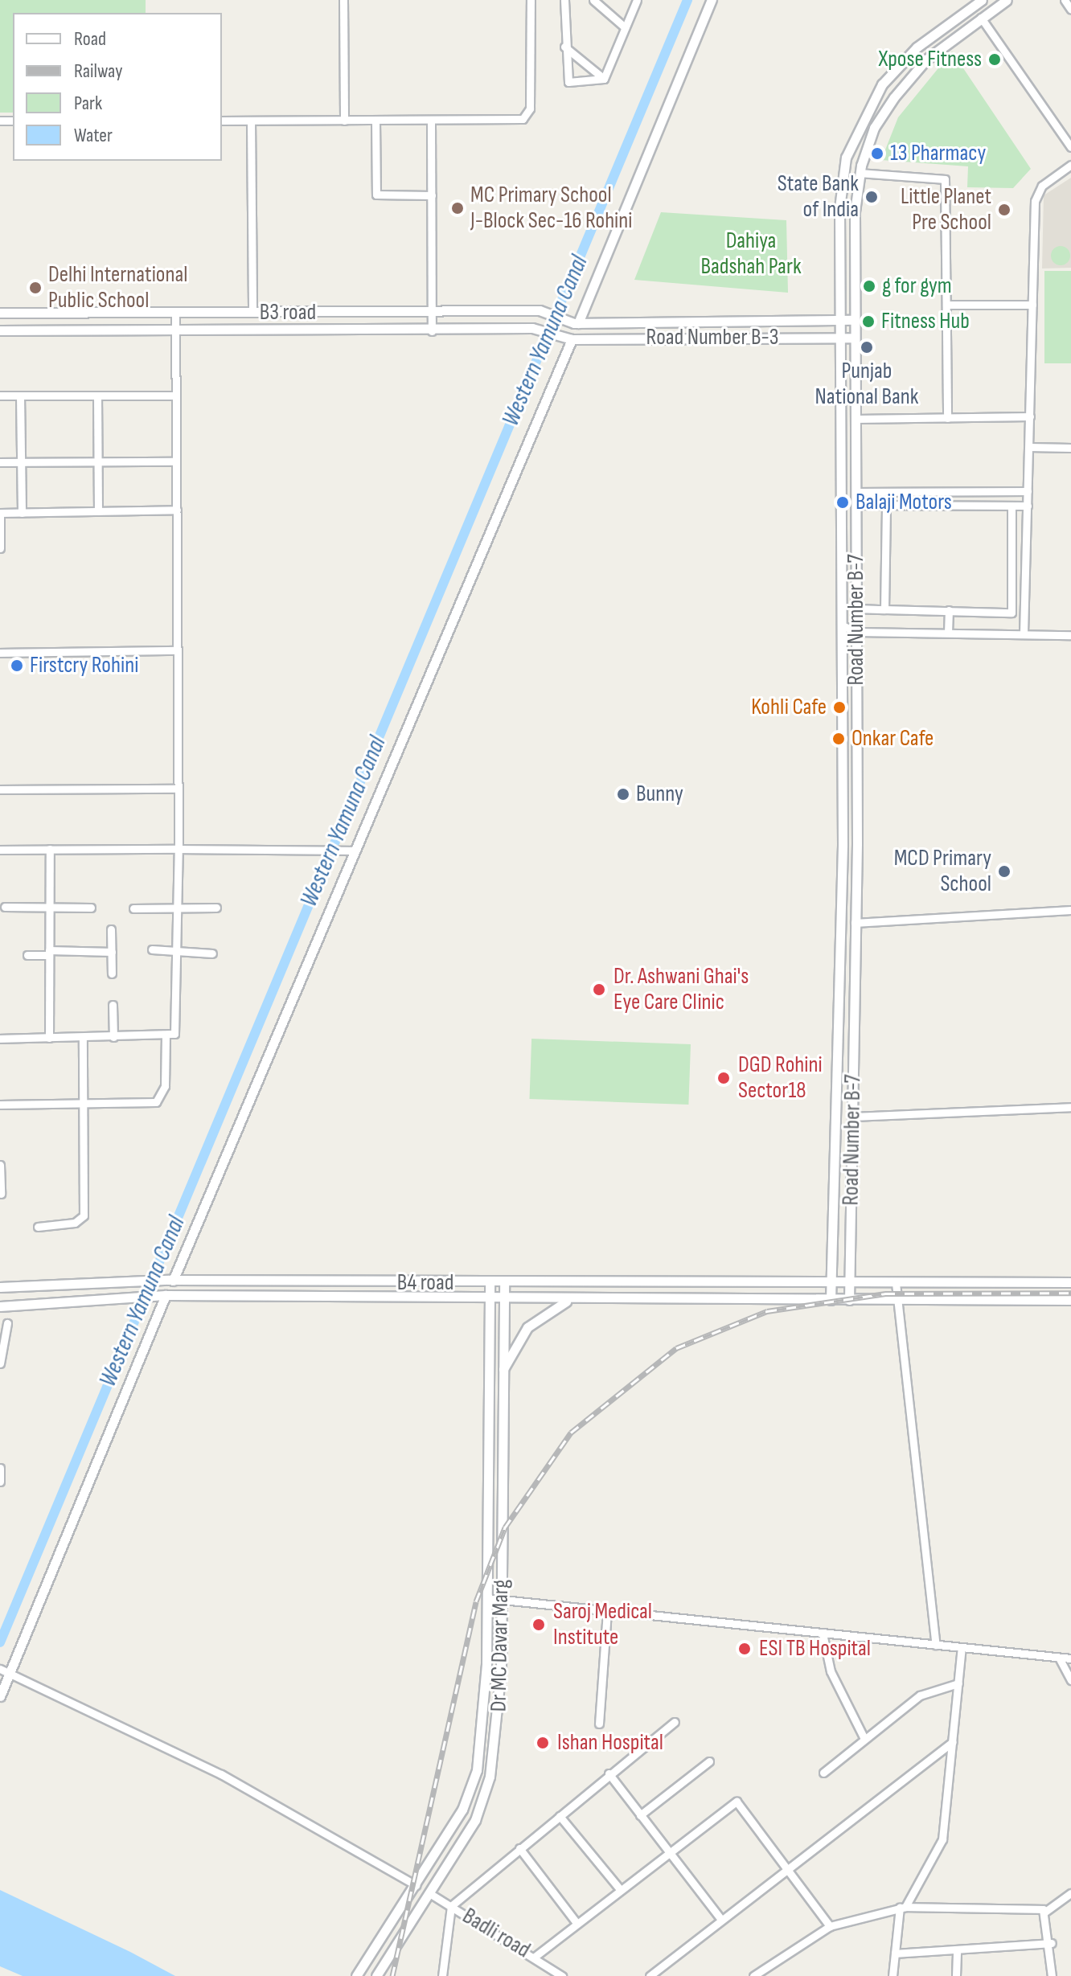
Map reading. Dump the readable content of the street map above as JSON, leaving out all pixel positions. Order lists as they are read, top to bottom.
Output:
{
  "streets": {
    "street": [
      "B3 road",
      "Road Number B-3",
      "Road Number B-7",
      "B4 road",
      "Dr MC Davar Marg",
      "Badli road"
    ]
  },
  "crossings": [
    ["B3 road", "Road Number B-3"],
    ["Road Number B-3", "Road Number B-7"],
    ["Road Number B-7", "B4 road"],
    ["B4 road", "Dr MC Davar Marg"],
    ["Dr MC Davar Marg", "Badli road"]
  ],
  "water": ["Western Yamuna Canal"],
  "parks": ["Dahiya Badshah Park"],
  "places": [
    "Xpose Fitness",
    "13 Pharmacy",
    "State Bank of India",
    "MC Primary School J-Block Sec-16 Rohini",
    "Little Planet Pre School",
    "g for gym",
    "Delhi International Public School",
    "Fitness Hub",
    "Punjab National Bank",
    "Balaji Motors",
    "Firstcry Rohini",
    "Kohli Cafe",
    "Onkar Cafe",
    "Bunny",
    "MCD Primary School",
    "Dr. Ashwani Ghai's Eye Care Clinic",
    "DGD Rohini Sector18",
    "Saroj Medical Institute",
    "ESI TB Hospital",
    "Ishan Hospital"
  ],
  "legend": [
    "Road",
    "Railway",
    "Park",
    "Water"
  ]
}
